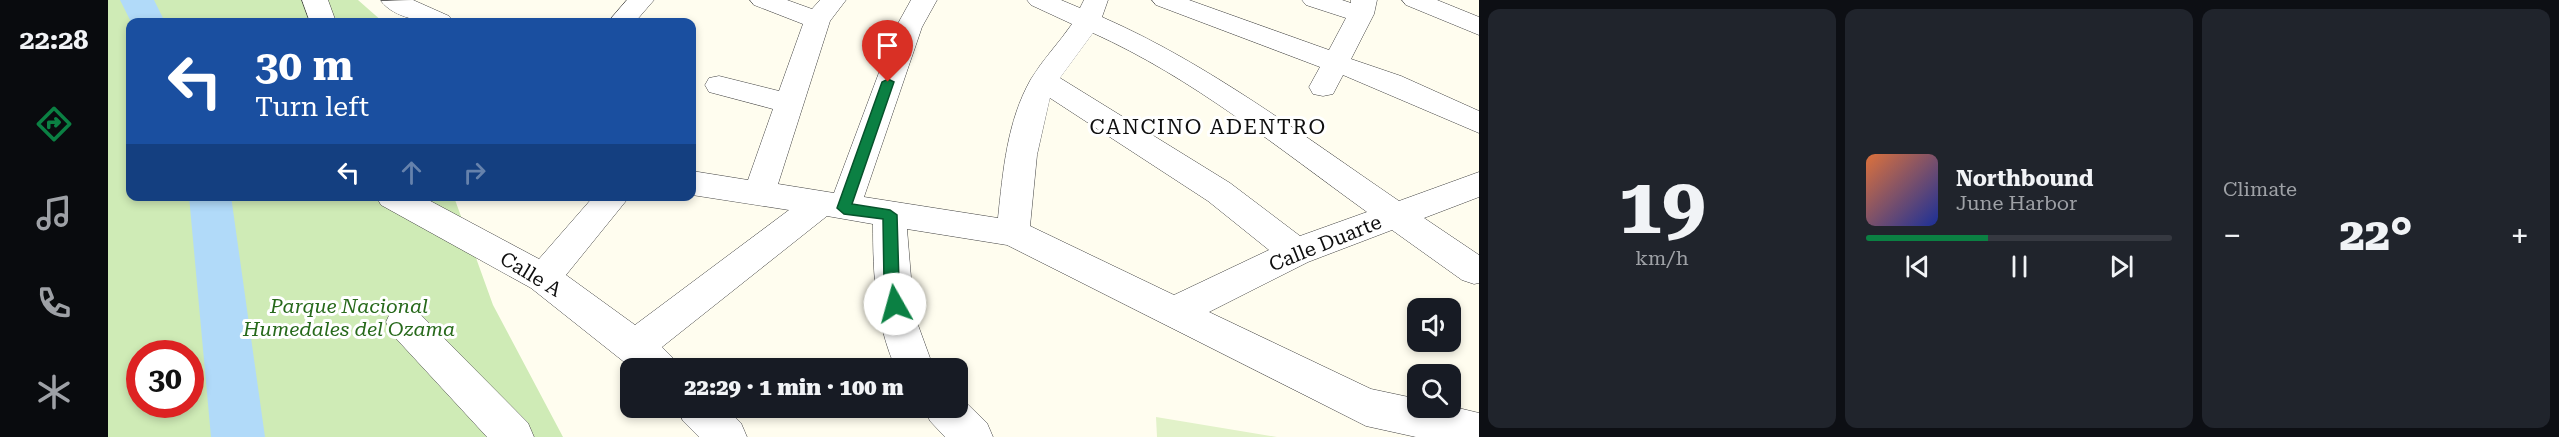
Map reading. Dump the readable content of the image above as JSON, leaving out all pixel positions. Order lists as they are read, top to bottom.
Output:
{
  "streets": {
    "street": ["Calle Duarte", "Calle A"]
  },
  "districts": ["CANCINO ADENTRO"],
  "parks": ["Parque Nacional Humedales del Ozama"],
  "page": {
    "tabs": "22:28",
    "tile": [
      ["19", "km/h"],
      "Climate"
    ],
    "turn": ["30 m", "Turn left"],
    "song": ["Northbound", "June Harbor"],
    "heat": ["−", "22°", "+"],
    "limit": "30",
    "trip": "22:29 · 1 min · 100 m"
  }
}
